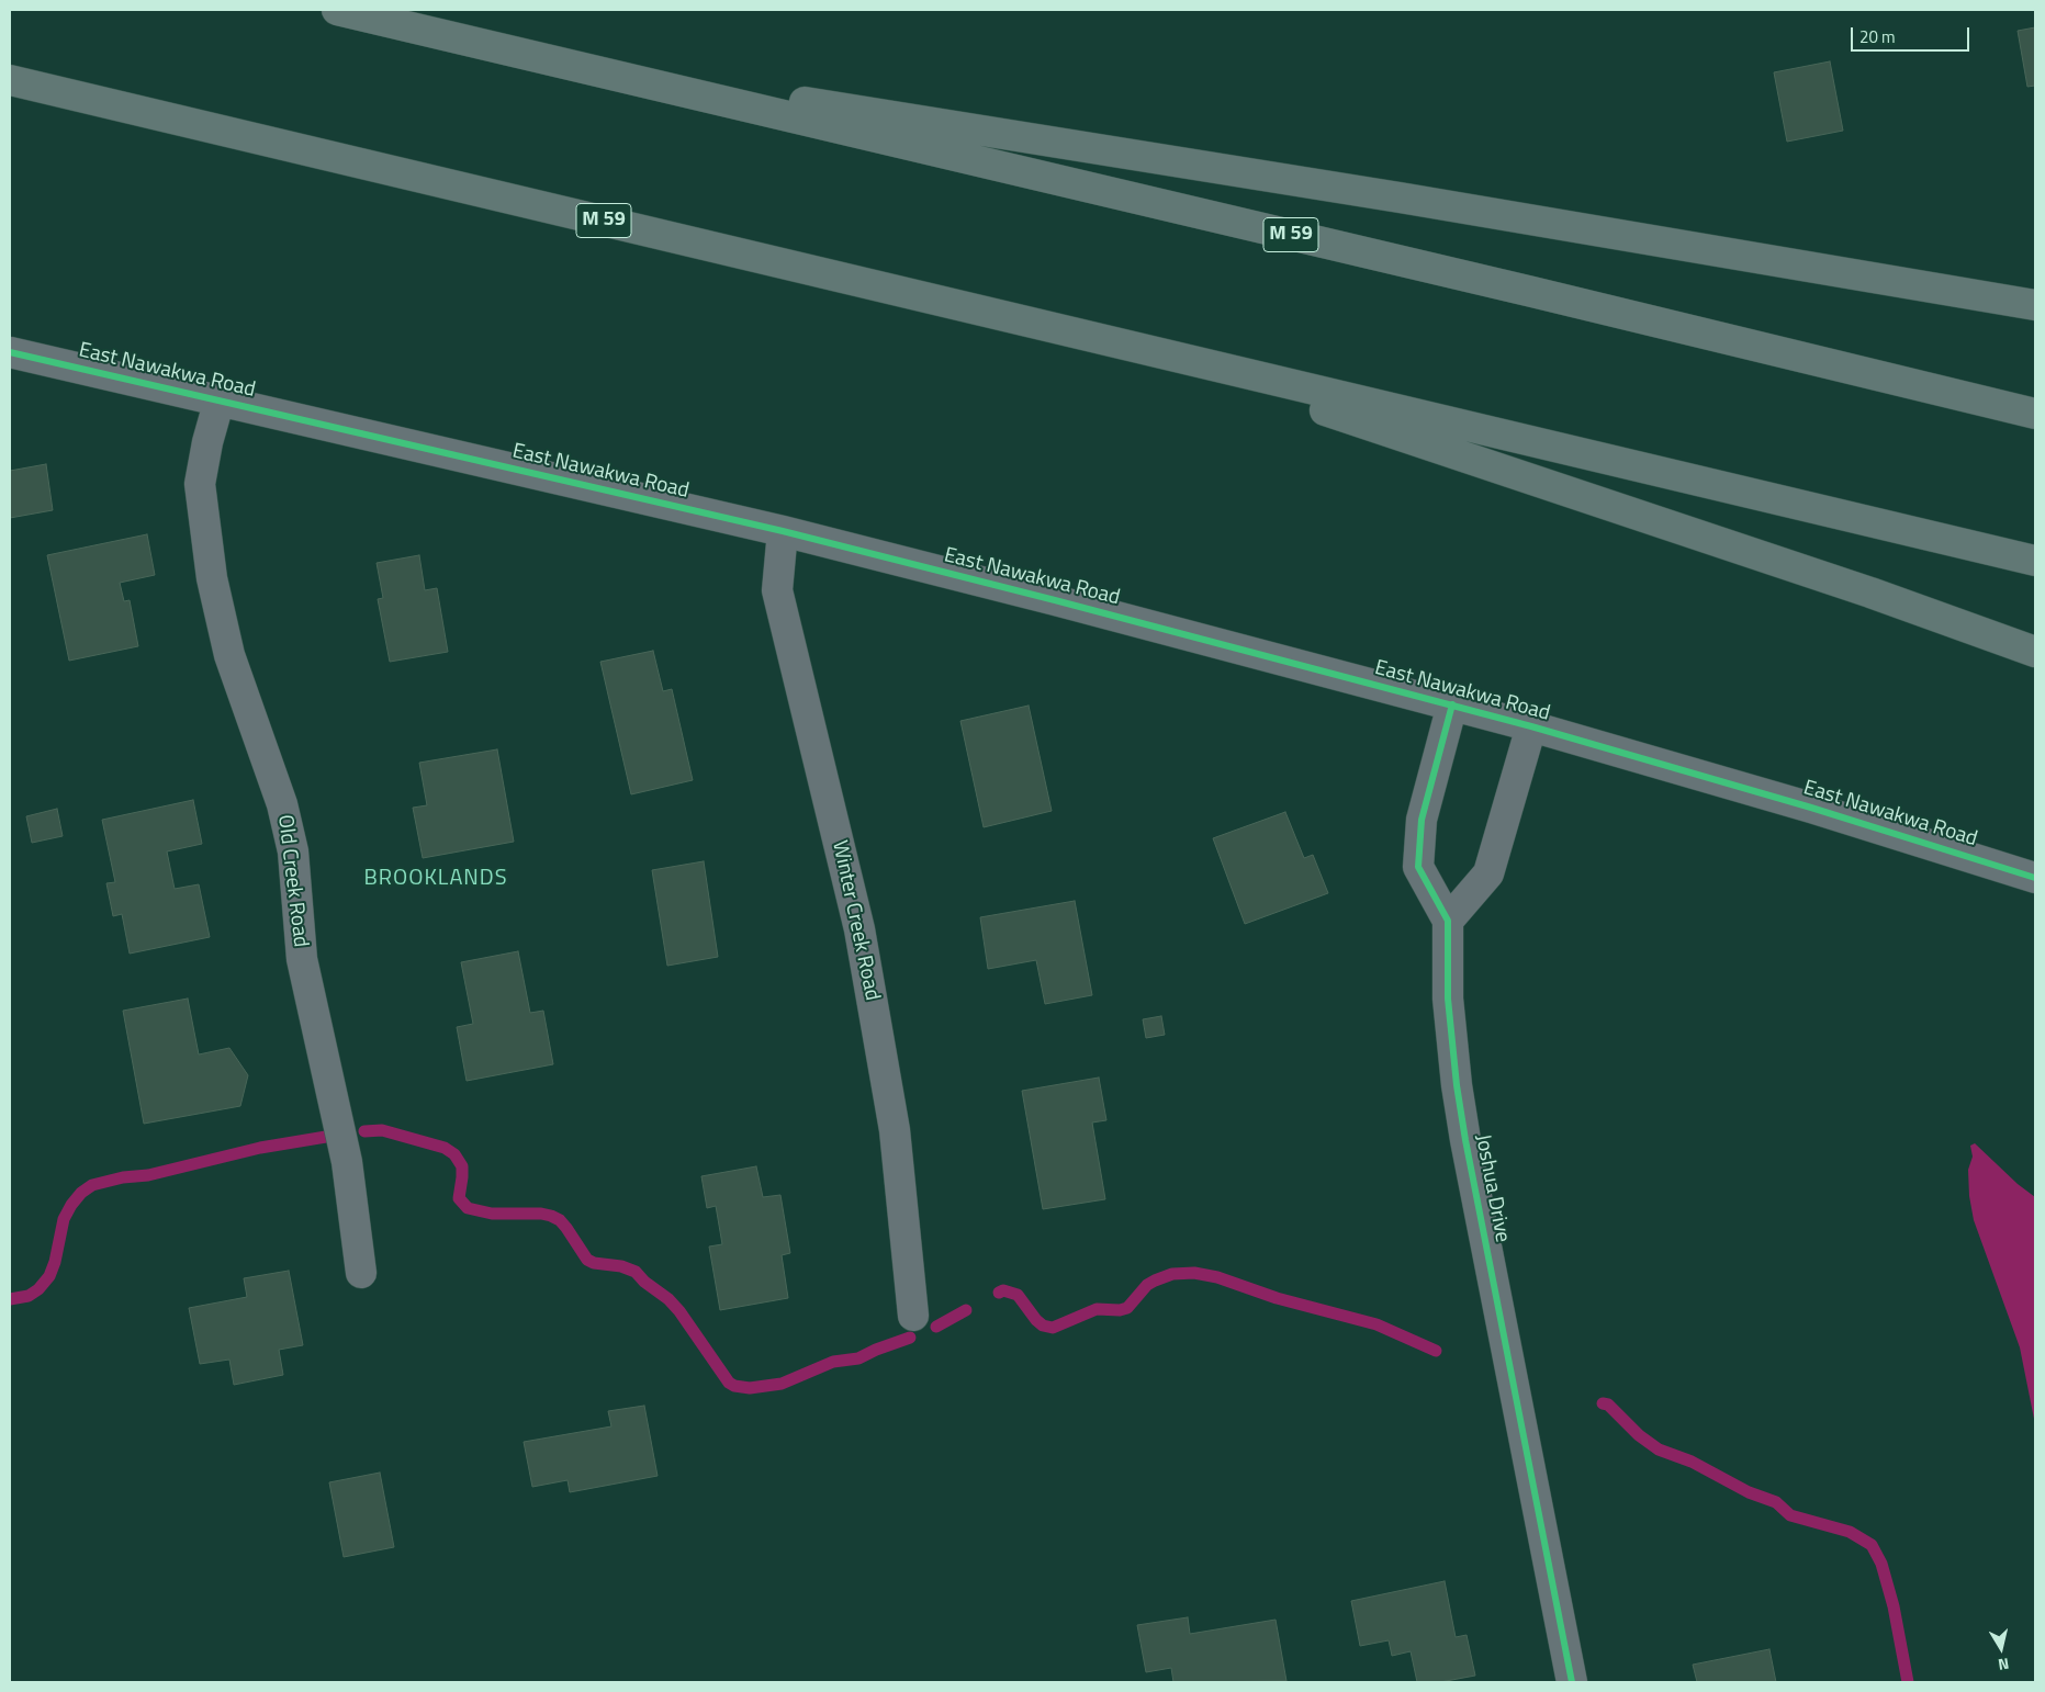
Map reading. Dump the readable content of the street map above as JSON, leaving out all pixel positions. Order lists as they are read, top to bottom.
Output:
{
  "streets": {
    "highway": ["M 59"],
    "street": [
      "East Nawakwa Road",
      "Old Creek Road",
      "Winter Creek Road",
      "Joshua Drive"
    ]
  },
  "crossings": [
    ["East Nawakwa Road", "Old Creek Road"],
    ["East Nawakwa Road", "Winter Creek Road"],
    ["East Nawakwa Road", "Joshua Drive"]
  ],
  "districts": ["BROOKLANDS"],
  "scale_bar": "20 m",
  "north": "bottom"
}
